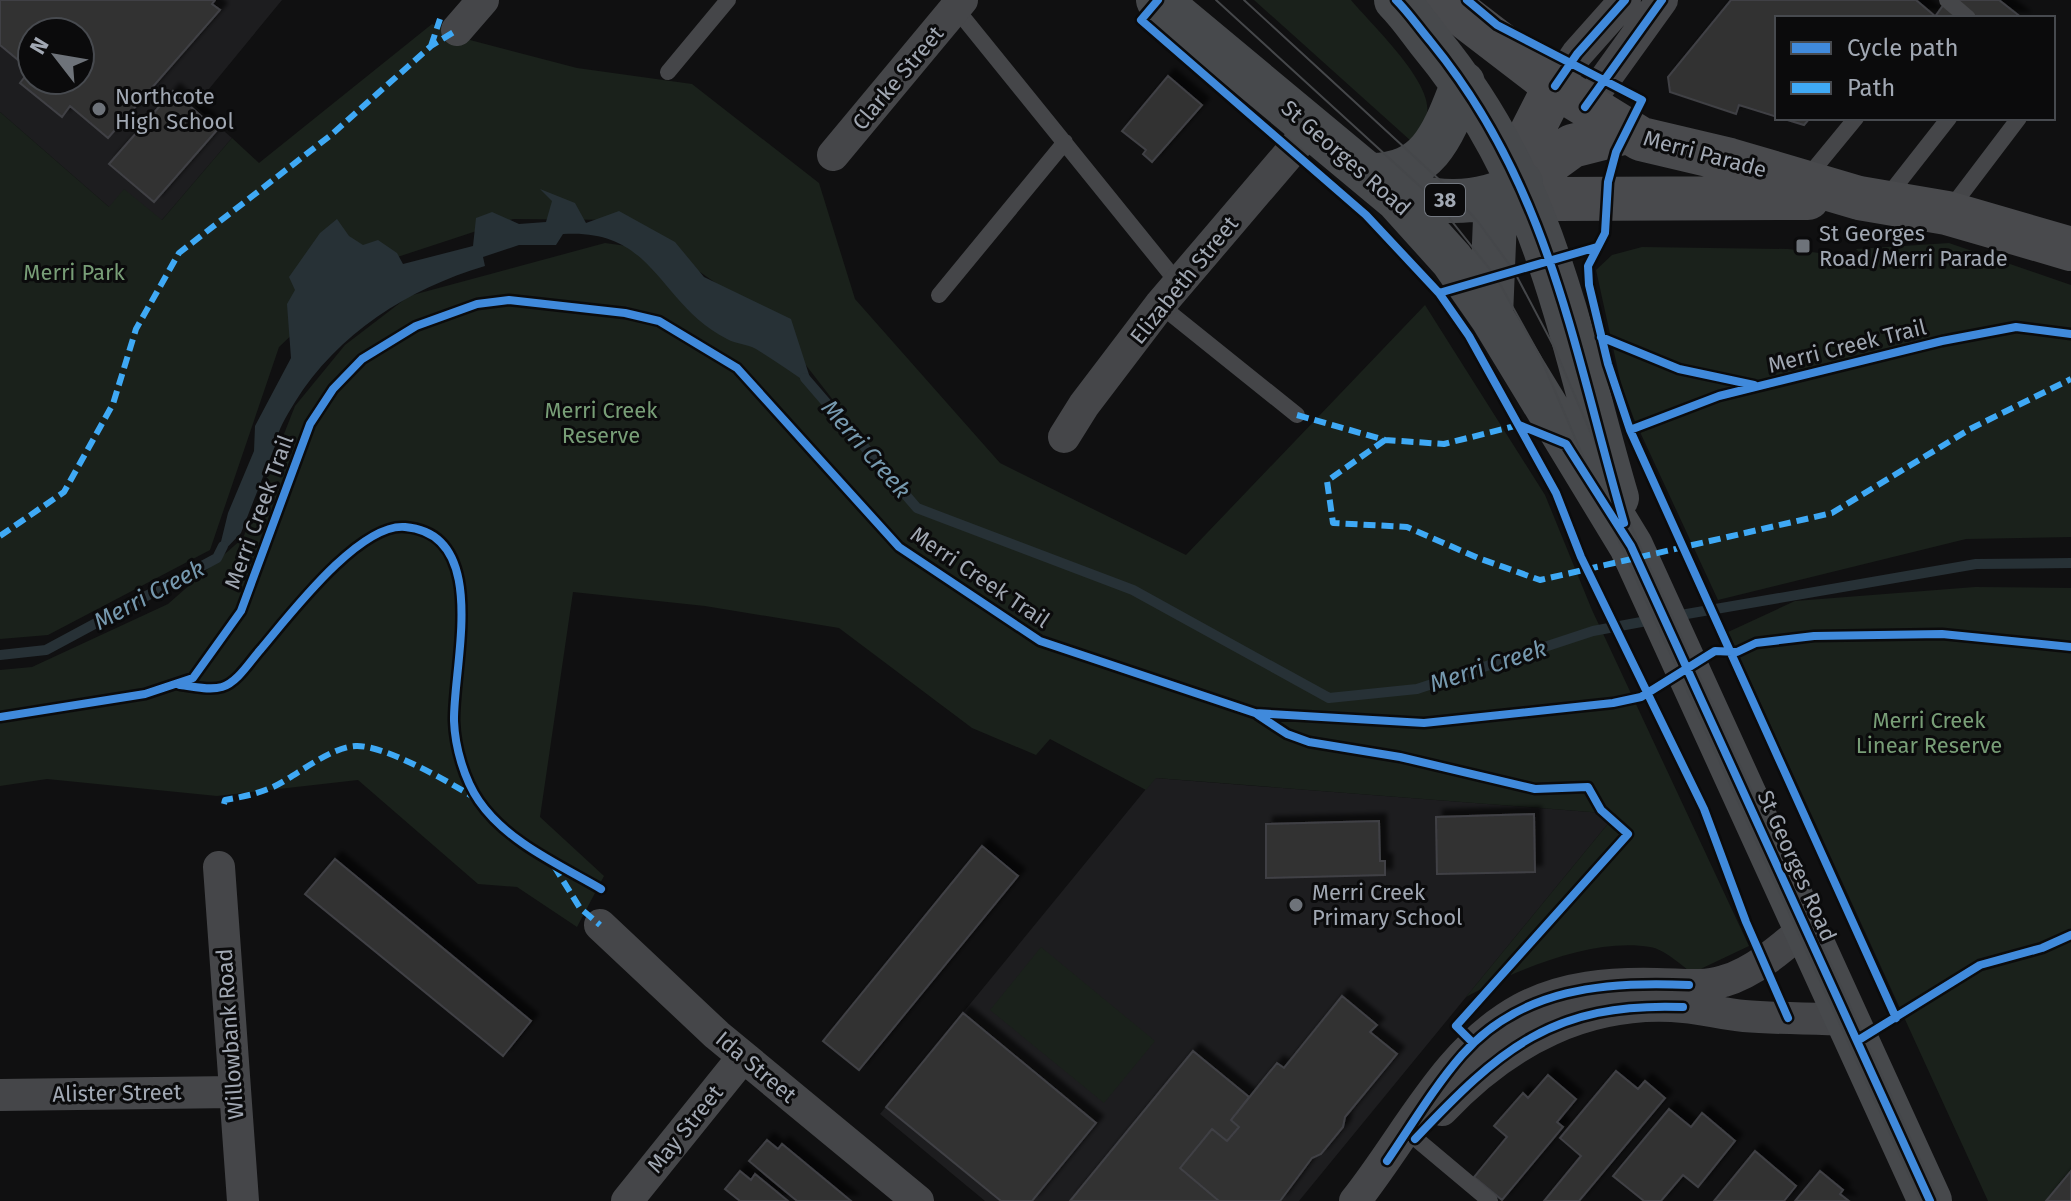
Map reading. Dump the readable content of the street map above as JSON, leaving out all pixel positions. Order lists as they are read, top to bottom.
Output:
{
  "streets": {
    "highway": ["St Georges Road", "38"],
    "main road": ["Merri Parade"],
    "street": [
      "Clarke Street",
      "Elizabeth Street",
      "Willowbank Road",
      "Ida Street",
      "Alister Street",
      "May Street"
    ],
    "cycle path": ["Merri Creek Trail"]
  },
  "crossings": [
    ["Merri Parade", "St Georges Road"],
    ["Merri Parade", "38"],
    ["St Georges Road", "38"],
    ["St Georges Road", "Elizabeth Street"],
    ["Willowbank Road", "Alister Street"],
    ["Ida Street", "May Street"]
  ],
  "water": ["Merri Creek"],
  "parks": ["Merri Park", "Merri Creek Reserve", "Merri Creek Linear Reserve"],
  "places": {
    "other": ["Northcote High School", "Merri Creek Primary School"],
    "transit": ["St Georges Road/Merri Parade"]
  },
  "legend": ["Cycle path", "Path"],
  "north": "top left"
}
